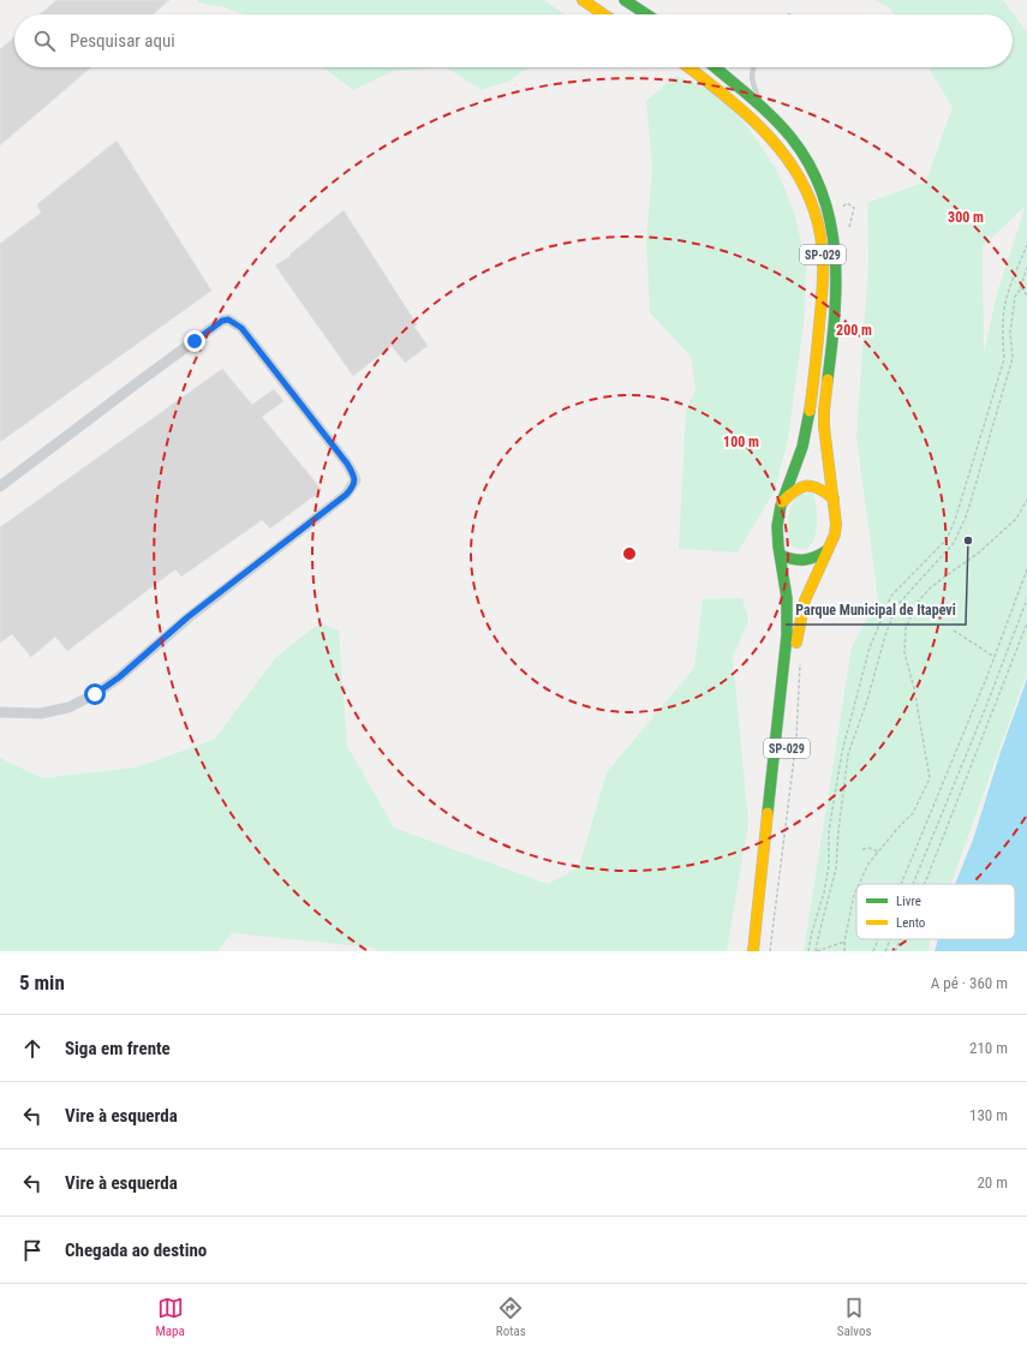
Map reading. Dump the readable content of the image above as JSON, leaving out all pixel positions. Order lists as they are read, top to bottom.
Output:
{
  "streets": {
    "highway": ["SP-029"]
  },
  "places": ["Parque Municipal de Itapevi"],
  "legend": ["Livre", "Lento"],
  "page": {
    "search": "Pesquisar aqui",
    "heading": ["5 min", "A pé · 360 m"],
    "list": [
      ["Siga em frente", "210 m"],
      ["Vire à esquerda", "130 m"],
      ["Vire à esquerda", "20 m"],
      "Chegada ao destino"
    ],
    "nav": ["Mapa", "Rotas", "Salvos"]
  },
  "rings": ["300 m", "200 m", "100 m"]
}
